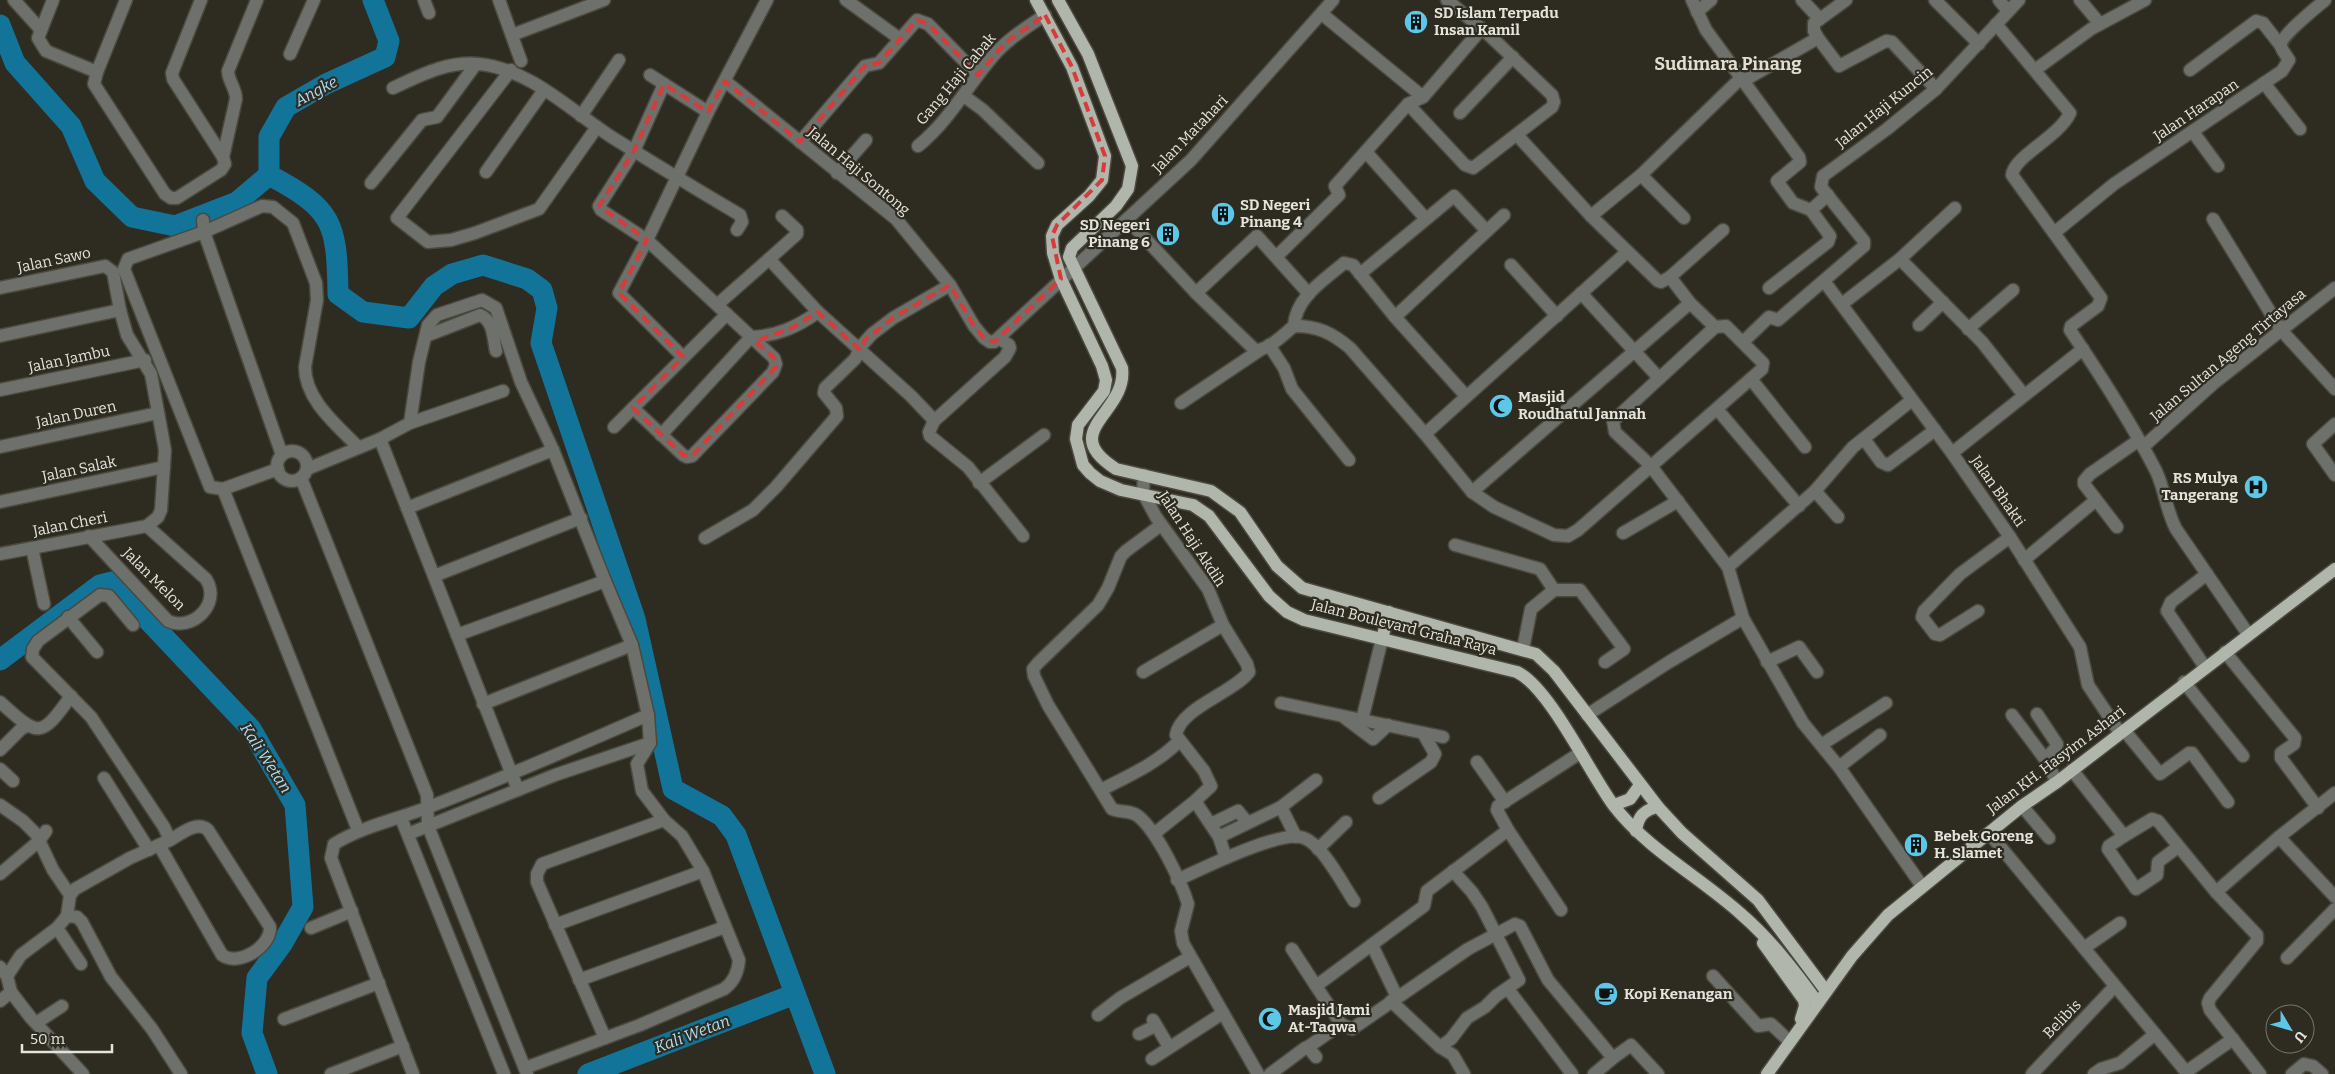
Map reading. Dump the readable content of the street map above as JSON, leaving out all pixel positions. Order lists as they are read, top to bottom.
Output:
{
  "streets": {
    "main road": ["Jalan Boulevard Graha Raya", "Jalan KH. Hasyim Ashari"],
    "street": [
      "Gang Haji Cabak",
      "Jalan Haji Kuncin",
      "Jalan Harapan",
      "Jalan Matahari",
      "Jalan Haji Sontong",
      "Jalan Sawo",
      "Jalan Sultan Ageng Tirtayasa",
      "Jalan Jambu",
      "Jalan Duren",
      "Jalan Salak",
      "Jalan Bhakti",
      "Jalan Cheri",
      "Jalan Haji Akdih",
      "Jalan Melon",
      "Belibis"
    ]
  },
  "crossings": [
    ["Gang Haji Cabak", "Jalan Boulevard Graha Raya"],
    ["Jalan Matahari", "Jalan Boulevard Graha Raya"],
    ["Jalan Bhakti", "Jalan KH. Hasyim Ashari"],
    ["Jalan Cheri", "Jalan Melon"],
    ["Jalan Haji Akdih", "Jalan Boulevard Graha Raya"],
    ["Jalan Boulevard Graha Raya", "Jalan KH. Hasyim Ashari"]
  ],
  "districts": ["Sudimara Pinang"],
  "water": ["Angke", "Kali Wetan"],
  "places": {
    "building": [
      "SD Islam Terpadu Insan Kamil",
      "SD Negeri Pinang 4",
      "SD Negeri Pinang 6",
      "Bebek Goreng H. Slamet"
    ],
    "mosque": ["Masjid Roudhatul Jannah", "Masjid Jami At-Taqwa"],
    "hospital": ["RS Mulya Tangerang"],
    "cafe": ["Kopi Kenangan"]
  },
  "scale_bar": "50 m",
  "north": "bottom right"
}
